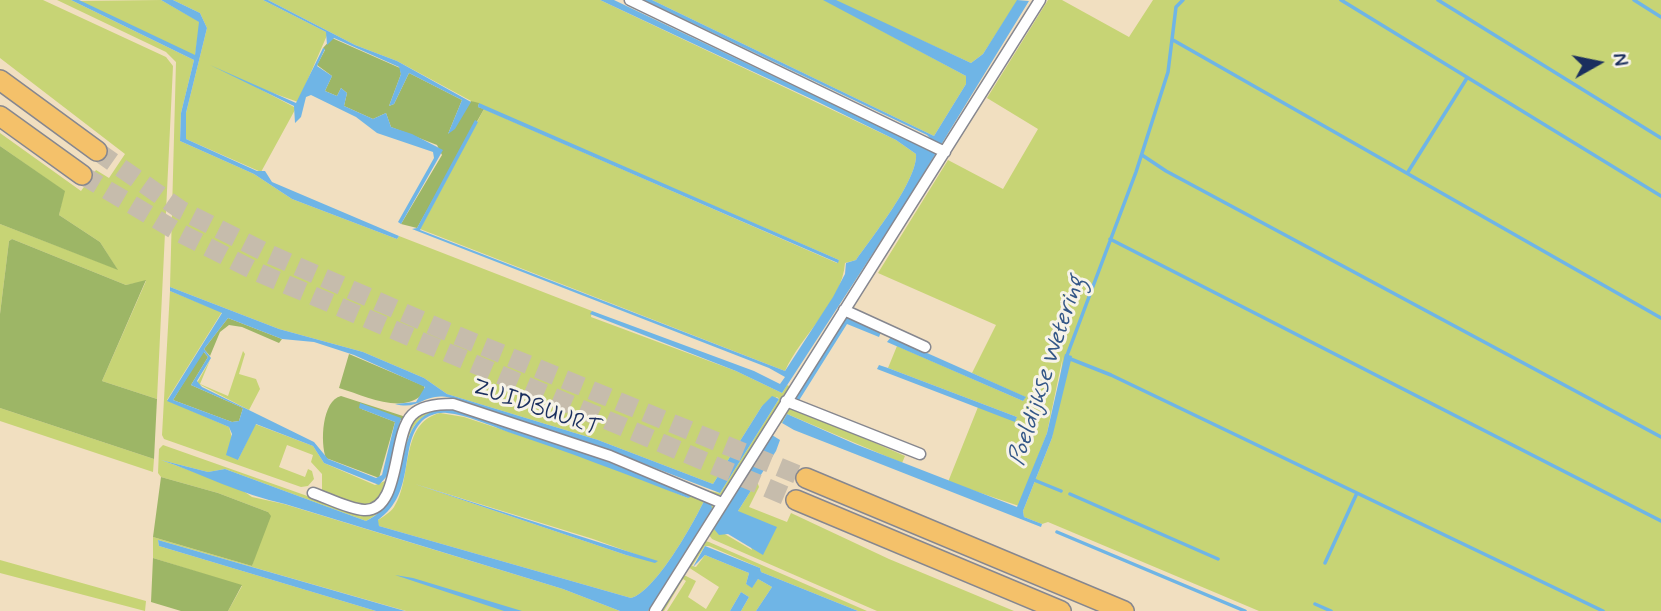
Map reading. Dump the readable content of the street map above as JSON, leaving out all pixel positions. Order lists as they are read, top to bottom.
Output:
{
  "streets": {
    "street": ["ZUIDBUURT"]
  },
  "water": ["Poeldijkse Wetering"],
  "north": "right"
}
